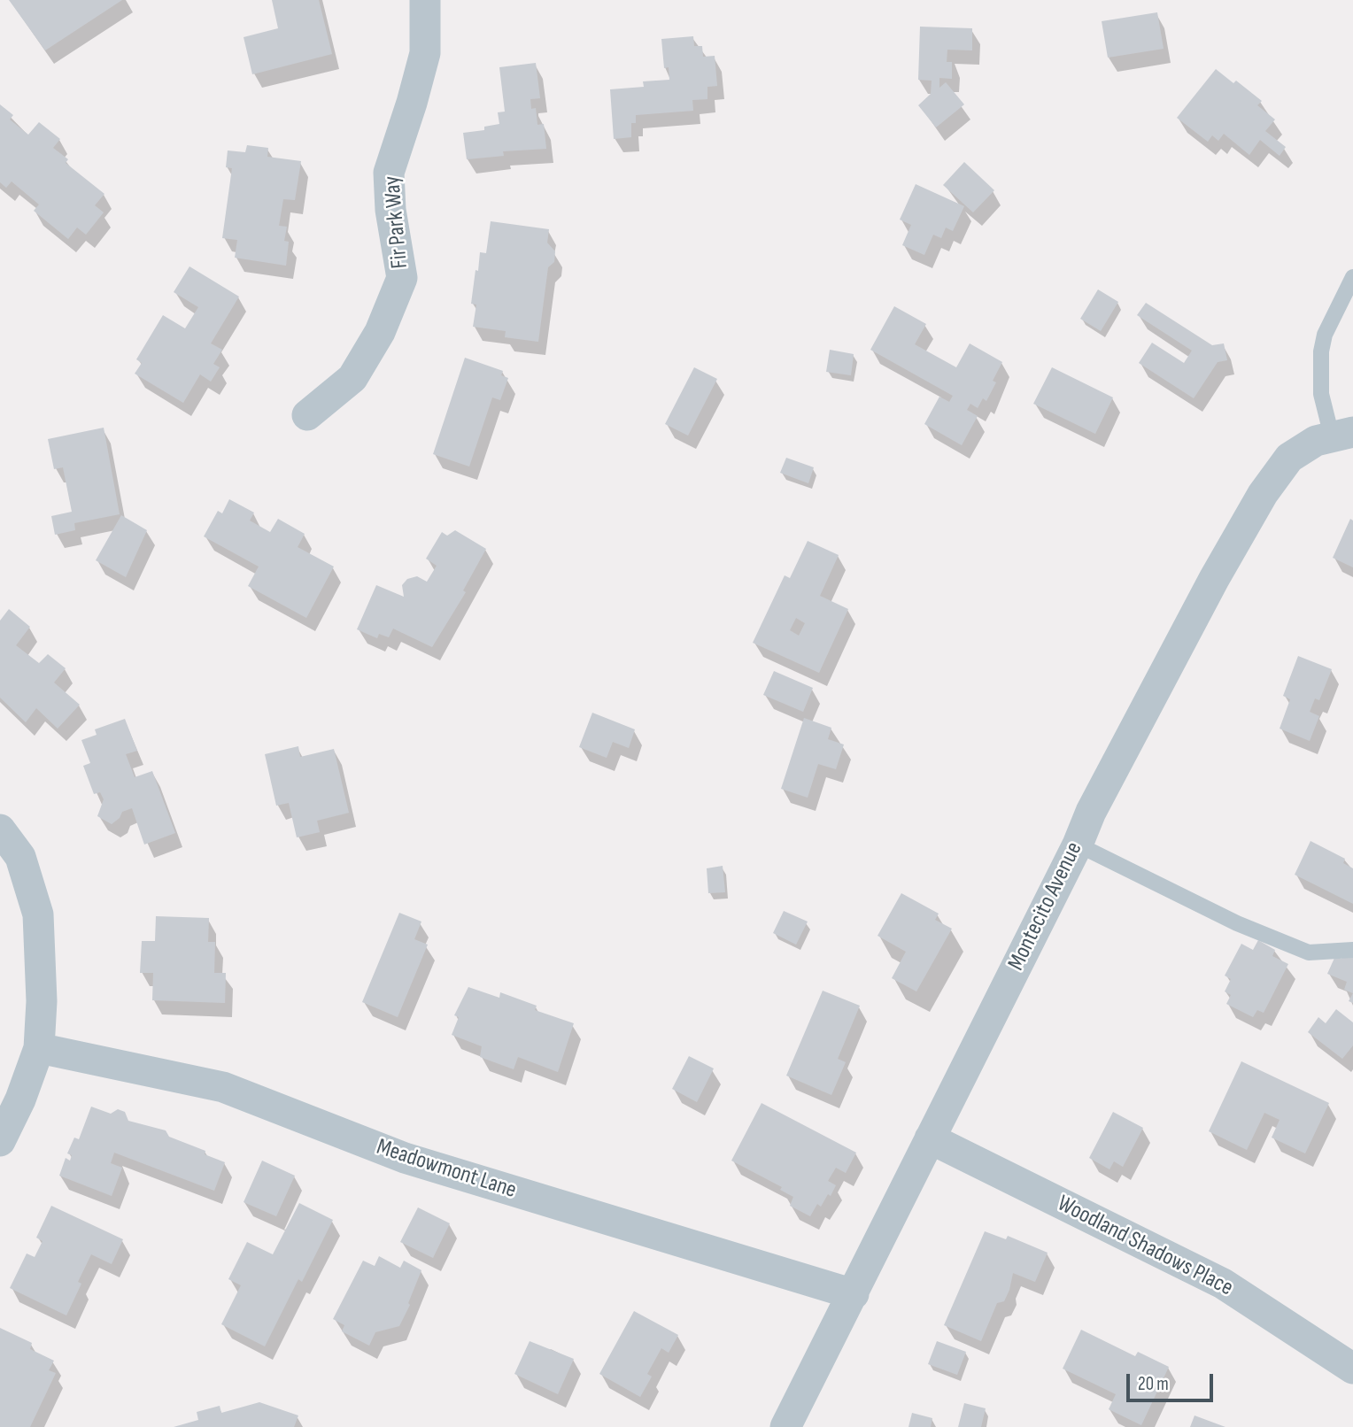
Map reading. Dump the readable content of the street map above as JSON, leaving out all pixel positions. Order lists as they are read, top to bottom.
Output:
{
  "streets": {
    "street": [
      "Fir Park Way",
      "Montecito Avenue",
      "Meadowmont Lane",
      "Woodland Shadows Place"
    ]
  },
  "crossings": [
    ["Montecito Avenue", "Meadowmont Lane"],
    ["Montecito Avenue", "Woodland Shadows Place"]
  ],
  "scale_bar": "20 m"
}
